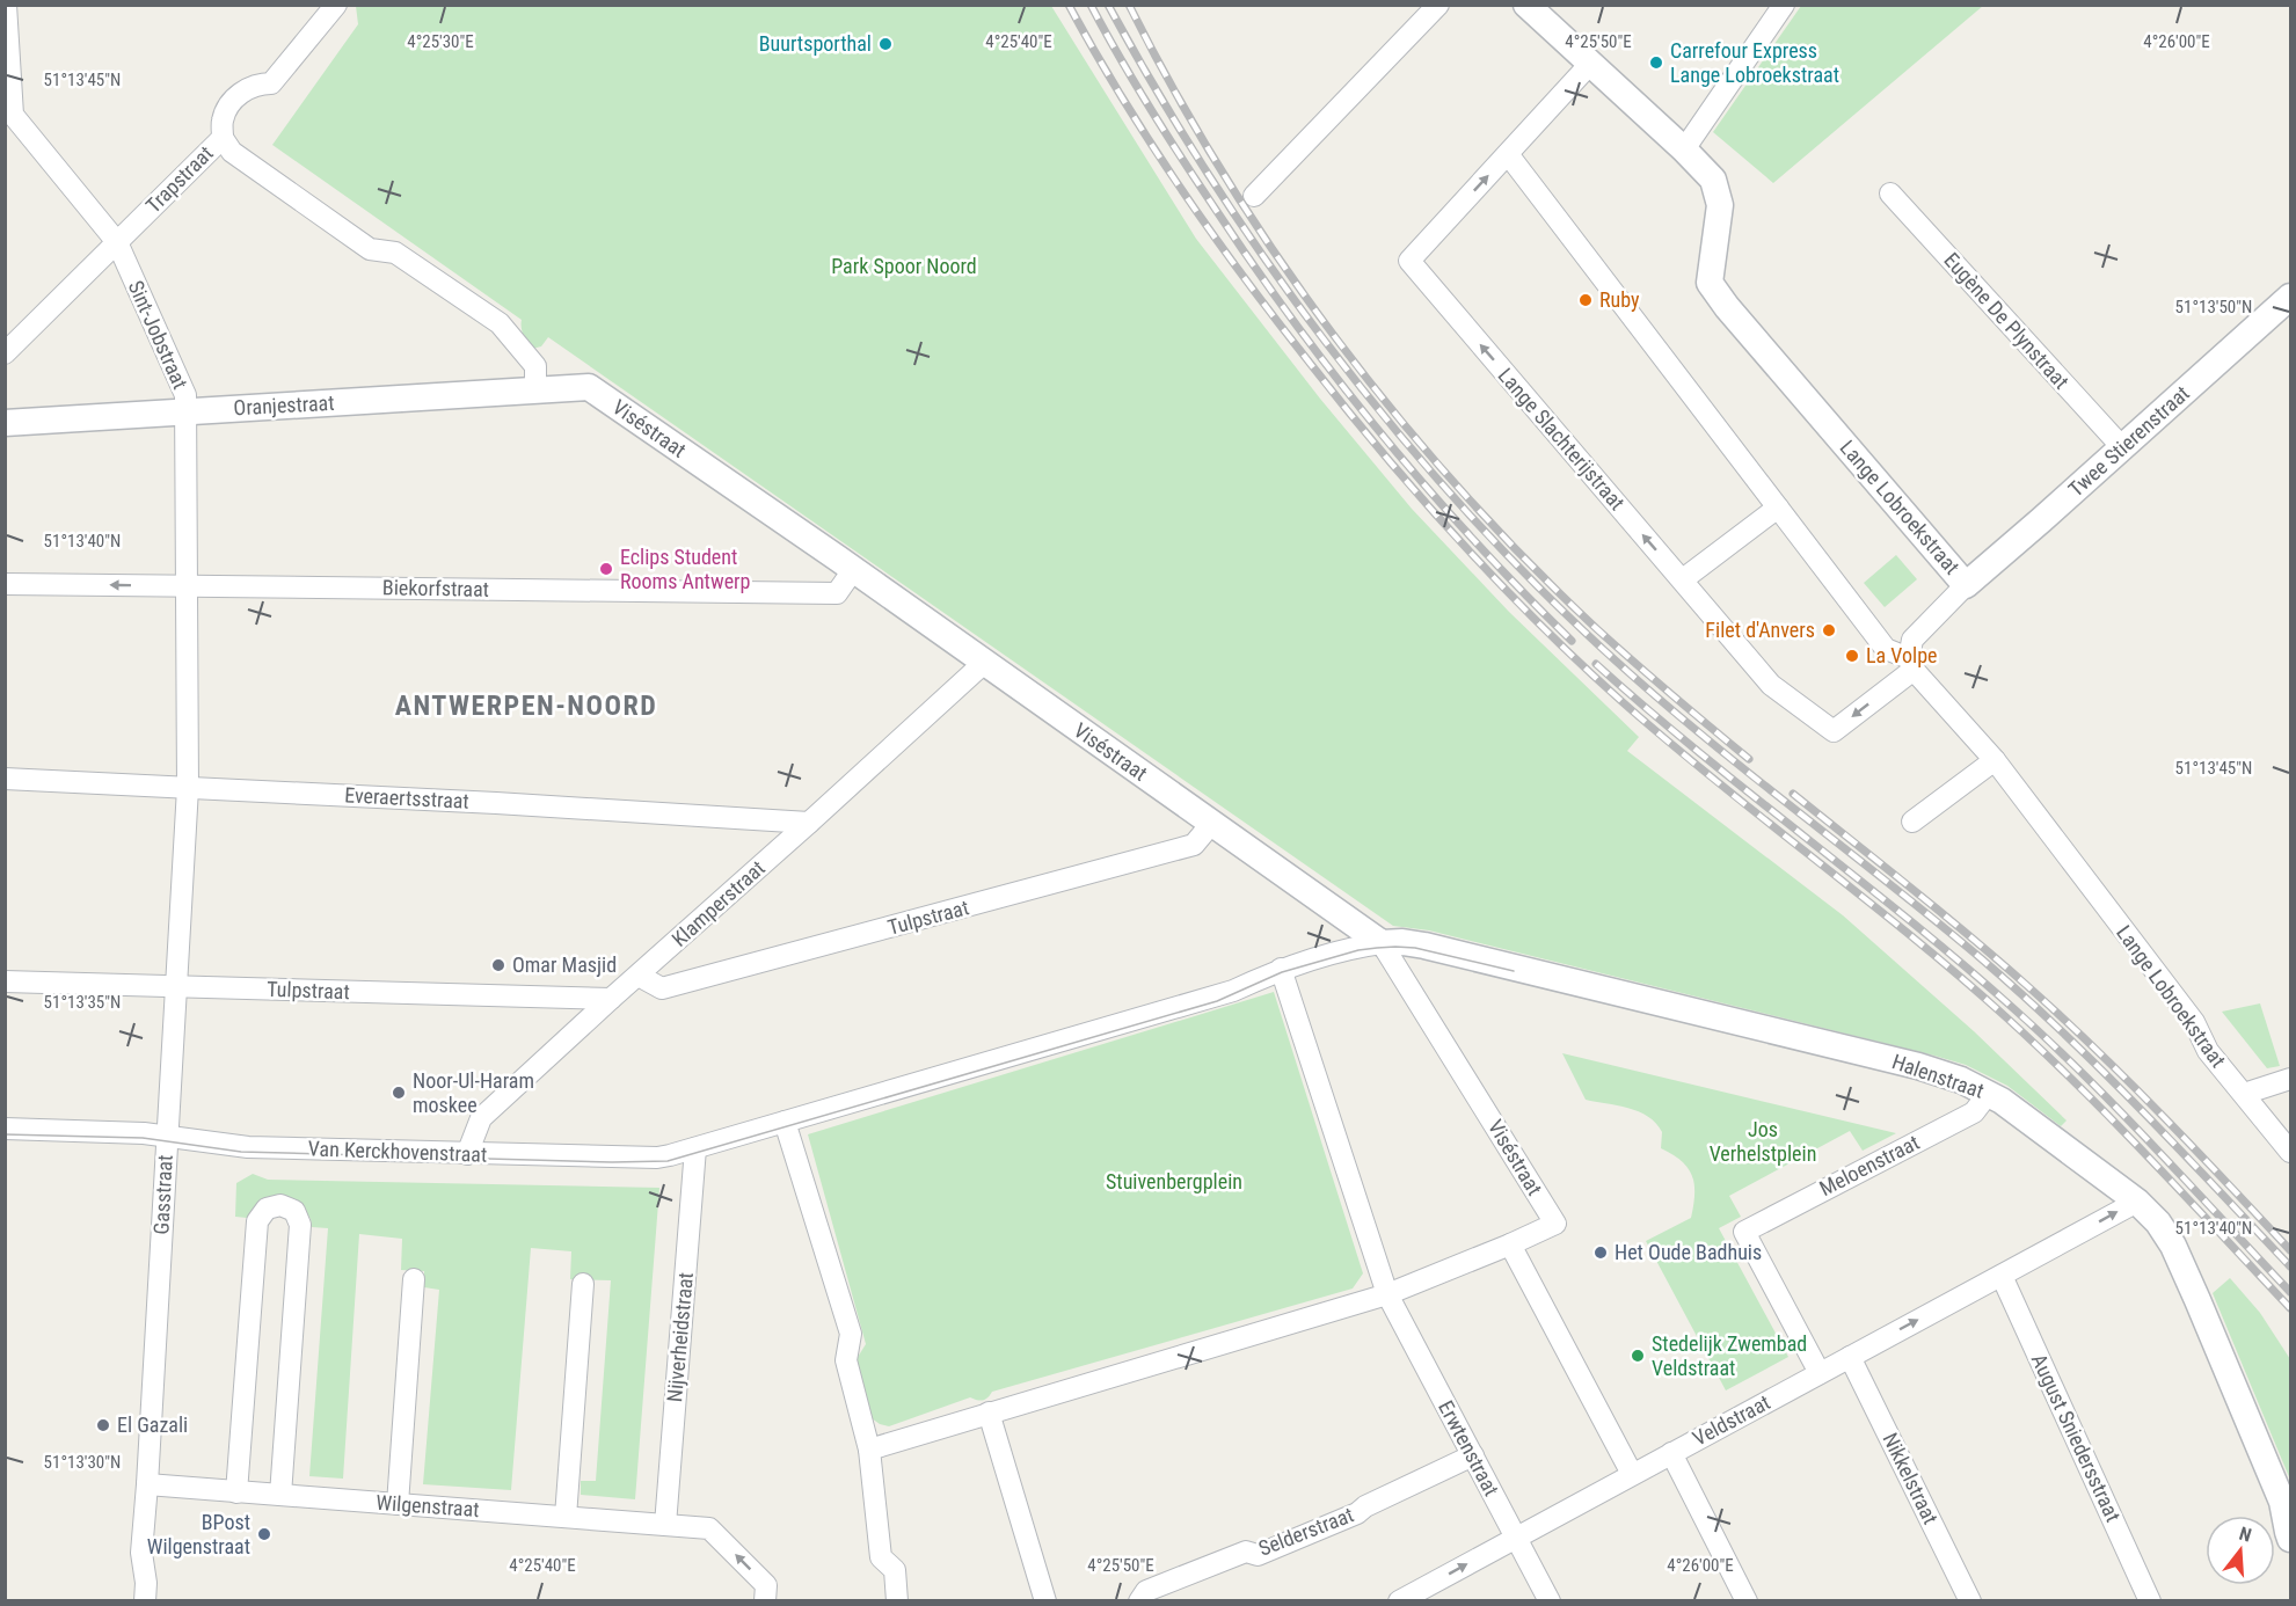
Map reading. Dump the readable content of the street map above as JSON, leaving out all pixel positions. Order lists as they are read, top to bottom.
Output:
{
  "streets": {
    "street": [
      "Trapstraat",
      "Eugène De Plynstraat",
      "Sint-Jobstraat",
      "Oranjestraat",
      "Viséstraat",
      "Lange Slachterijstraat",
      "Twee Stierenstraat",
      "Lange Lobroekstraat",
      "Biekorfstraat",
      "Everaertsstraat",
      "Klamperstraat",
      "Tulpstraat",
      "Halenstraat",
      "Van Kerckhovenstraat",
      "Meloenstraat",
      "Gasstraat",
      "Nijverheidstraat",
      "Veldstraat",
      "August Sniedersstraat",
      "Erwtenstraat",
      "Nikkelstraat",
      "Wilgenstraat",
      "Selderstraat"
    ]
  },
  "crossings": [
    ["Trapstraat", "Sint-Jobstraat"],
    ["Eugène De Plynstraat", "Twee Stierenstraat"],
    ["Sint-Jobstraat", "Oranjestraat"],
    ["Sint-Jobstraat", "Biekorfstraat"],
    ["Sint-Jobstraat", "Everaertsstraat"],
    ["Sint-Jobstraat", "Gasstraat"],
    ["Oranjestraat", "Viséstraat"],
    ["Viséstraat", "Biekorfstraat"],
    ["Viséstraat", "Klamperstraat"],
    ["Viséstraat", "Tulpstraat"],
    ["Viséstraat", "Halenstraat"],
    ["Lange Slachterijstraat", "Lange Lobroekstraat"],
    ["Twee Stierenstraat", "Lange Lobroekstraat"],
    ["Everaertsstraat", "Klamperstraat"],
    ["Everaertsstraat", "Gasstraat"],
    ["Klamperstraat", "Tulpstraat"],
    ["Klamperstraat", "Van Kerckhovenstraat"],
    ["Tulpstraat", "Gasstraat"],
    ["Halenstraat", "Meloenstraat"],
    ["Halenstraat", "Veldstraat"],
    ["Van Kerckhovenstraat", "Gasstraat"],
    ["Van Kerckhovenstraat", "Nijverheidstraat"],
    ["Meloenstraat", "Veldstraat"],
    ["Gasstraat", "Wilgenstraat"],
    ["Nijverheidstraat", "Wilgenstraat"],
    ["Veldstraat", "August Sniedersstraat"],
    ["Veldstraat", "Erwtenstraat"],
    ["Veldstraat", "Nikkelstraat"],
    ["Erwtenstraat", "Selderstraat"]
  ],
  "one_way": ["Veldstraat"],
  "districts": ["ANTWERPEN-NOORD"],
  "parks": ["Park Spoor Noord", "Jos Verhelstplein", "Stuivenbergplein"],
  "places": [
    "Buurtsporthal",
    "Carrefour Express Lange Lobroekstraat",
    "Ruby",
    "Eclips Student Rooms Antwerp",
    "Filet d'Anvers",
    "La Volpe",
    "Omar Masjid",
    "Noor-Ul-Haram moskee",
    "Het Oude Badhuis",
    "Stedelijk Zwembad Veldstraat",
    "El Gazali",
    "BPost Wilgenstraat"
  ],
  "north": "top",
  "coordinates": [
    "4°25'30\"E",
    "4°25'40\"E",
    "4°25'50\"E",
    "4°26'00\"E",
    "51°13'45\"N",
    "51°13'50\"N",
    "51°13'40\"N",
    "51°13'35\"N",
    "51°13'30\"N"
  ]
}
